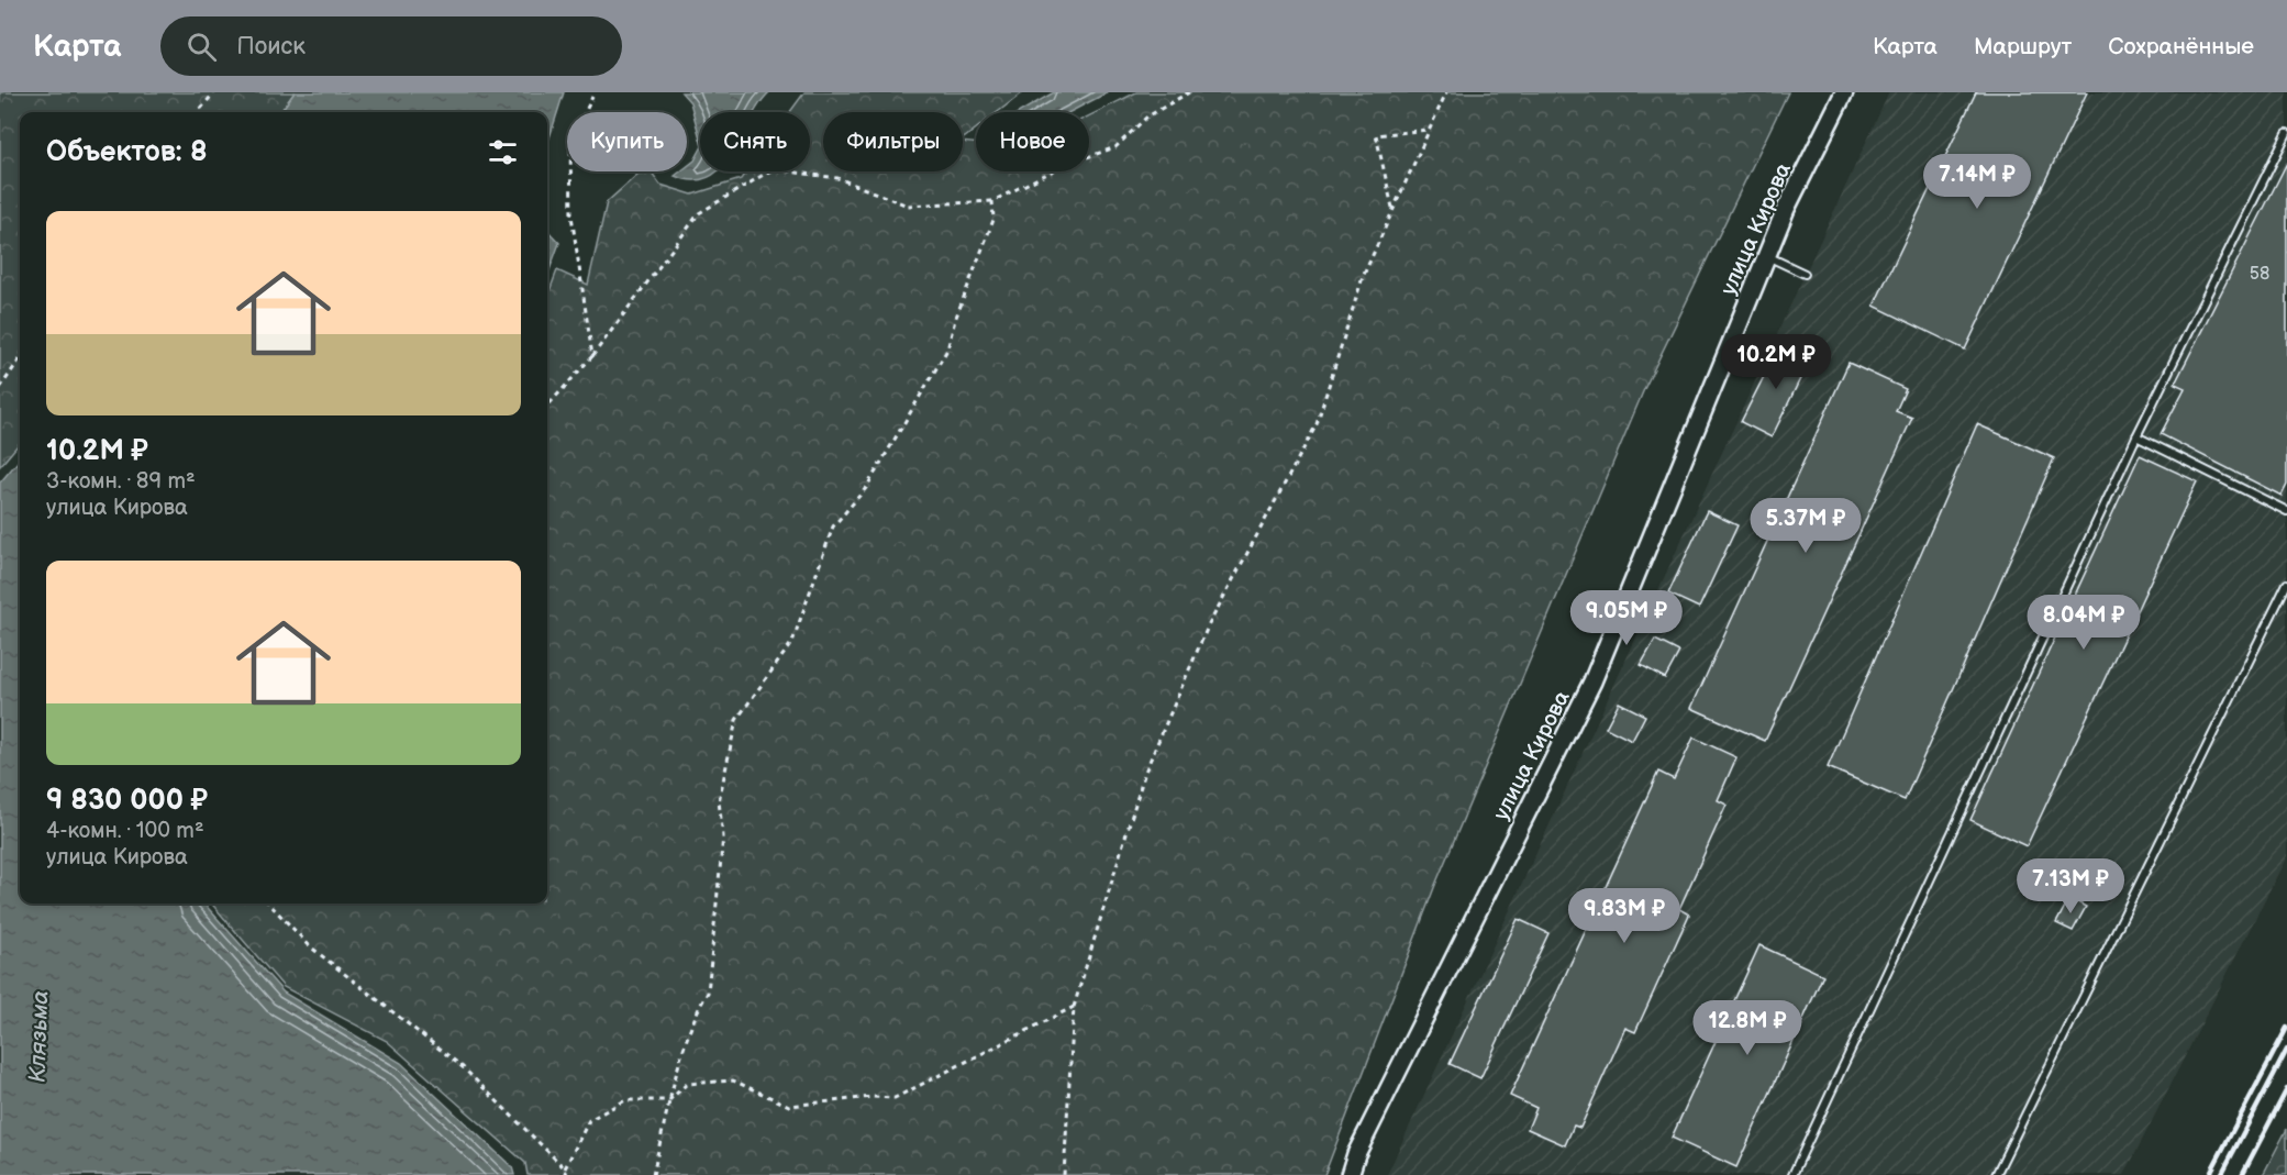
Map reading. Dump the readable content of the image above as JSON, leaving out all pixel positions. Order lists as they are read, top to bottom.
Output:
{
  "streets": {
    "street": ["улица Кирова"]
  },
  "water": ["Клязьма"],
  "house_numbers": ["58"],
  "page": {
    "header": "Карта",
    "search": "Поиск",
    "nav": ["Карта", "Маршрут", "Сохранённые"],
    "chip": [
      "Купить",
      "Снять",
      "Фильтры",
      "Новое"
    ],
    "heading": "Объектов: 8",
    "price": [
      "7.14M ₽",
      "10.2M ₽",
      "5.37M ₽",
      "9.05M ₽",
      "8.04M ₽",
      "7.13M ₽",
      "9.83M ₽",
      "12.8M ₽"
    ],
    "list": [
      {
        "name": "10.2M ₽",
        "note": "3-комн. · 89 m² · улица Кирова"
      },
      {
        "name": "9 830 000 ₽",
        "note": "4-комн. · 100 m² · улица Кирова"
      }
    ]
  }
}
